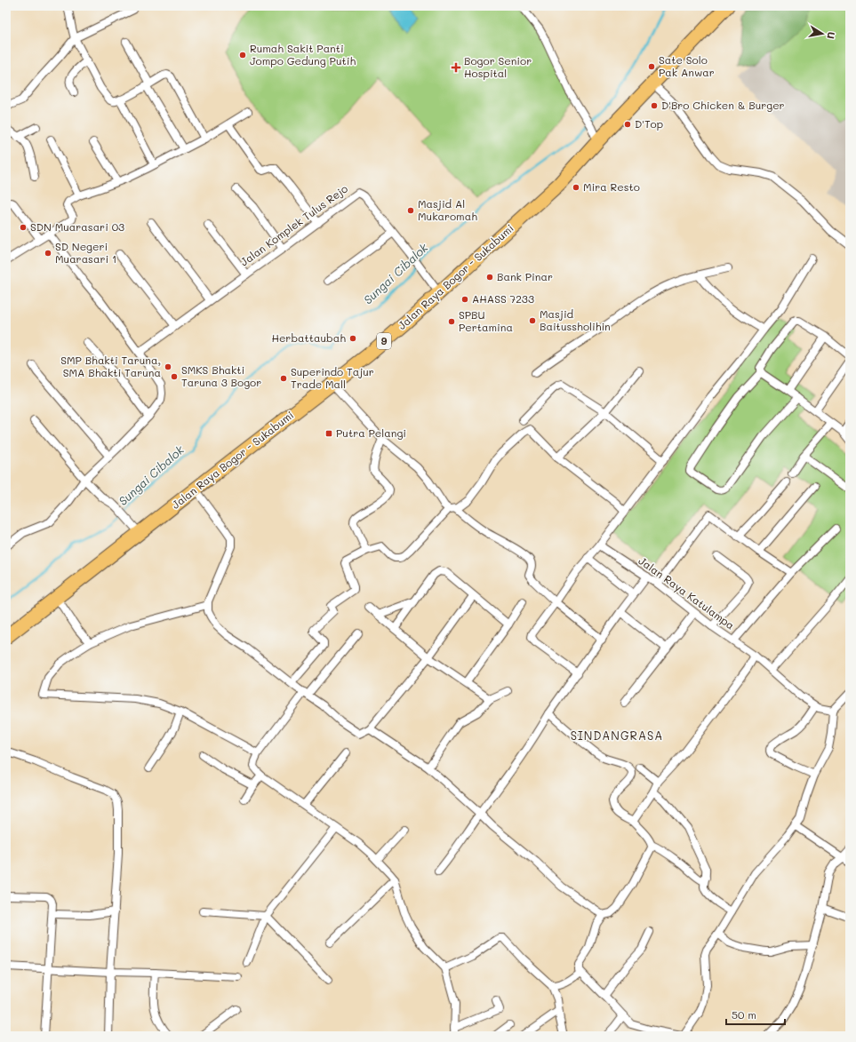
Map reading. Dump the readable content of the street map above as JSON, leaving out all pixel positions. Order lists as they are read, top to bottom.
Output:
{
  "streets": {
    "highway": ["Jalan Raya Bogor - Sukabumi", "9"],
    "street": ["Jalan Komplek Tulus Rejo", "Jalan Raya Katulampa"]
  },
  "crossings": [
    ["Jalan Komplek Tulus Rejo", "Jalan Raya Bogor - Sukabumi"]
  ],
  "districts": ["SINDANGRASA"],
  "water": ["Sungai Cibalok"],
  "places": {
    "other": [
      "Rumah Sakit Panti Jompo Gedung Putih",
      "Sate Solo Pak Anwar",
      "D'Bro Chicken & Burger",
      "D'Top",
      "Mira Resto",
      "Masjid Al Mukaromah",
      "SDN Muarasari 03",
      "SD Negeri Muarasari 1",
      "Bank Pinar",
      "AHASS 7233",
      "Masjid Baitussholihin",
      "SPBU Pertamina",
      "Herbattaubah",
      "SMP Bhakti Taruna, SMA Bhakti Taruna",
      "SMKS Bhakti Taruna 3 Bogor",
      "Superindo Tajur Trade Mall"
    ],
    "health": ["Bogor Senior Hospital"],
    "transit": ["Putra Pelangi"]
  },
  "scale_bar": "50 m",
  "north": "right"
}
